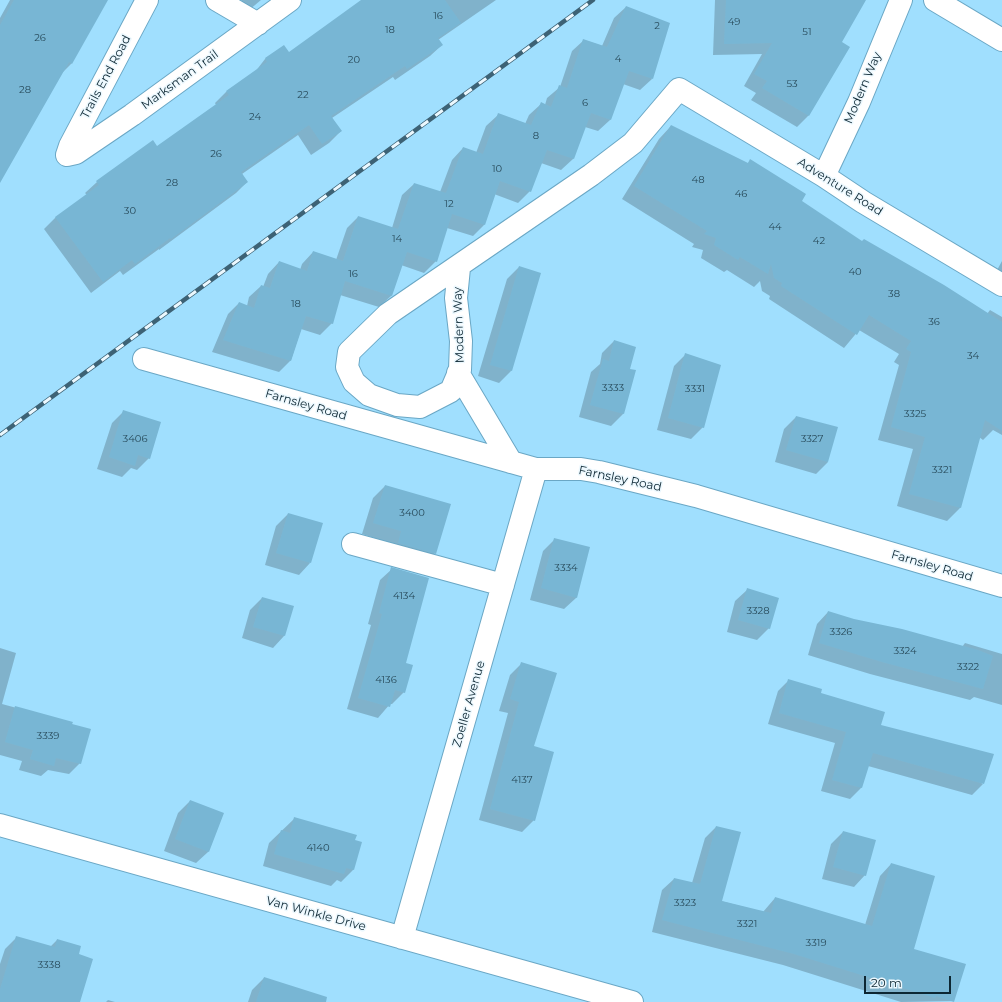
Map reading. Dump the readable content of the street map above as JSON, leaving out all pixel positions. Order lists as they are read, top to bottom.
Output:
{
  "streets": {
    "street": [
      "Trails End Road",
      "Marksman Trail",
      "Modern Way",
      "Adventure Road",
      "Farnsley Road",
      "Zoeller Avenue",
      "Van Winkle Drive"
    ]
  },
  "crossings": [
    ["Trails End Road", "Marksman Trail"],
    ["Modern Way", "Adventure Road"],
    ["Farnsley Road", "Zoeller Avenue"],
    ["Zoeller Avenue", "Van Winkle Drive"]
  ],
  "house_numbers": [
    "16",
    "49",
    "2",
    "18",
    "51",
    "26",
    "4",
    "20",
    "53",
    "28",
    "22",
    "6",
    "24",
    "8",
    "26",
    "10",
    "48",
    "28",
    "46",
    "12",
    "30",
    "44",
    "14",
    "42",
    "40",
    "16",
    "38",
    "18",
    "36",
    "34",
    "3333",
    "3331",
    "3325",
    "3406",
    "3327",
    "3321",
    "3400",
    "3334",
    "4134",
    "3328",
    "3326",
    "3324",
    "3322",
    "4136",
    "3339",
    "4137",
    "4140",
    "3323",
    "3321",
    "3319",
    "3338"
  ],
  "scale_bar": "20 m"
}
